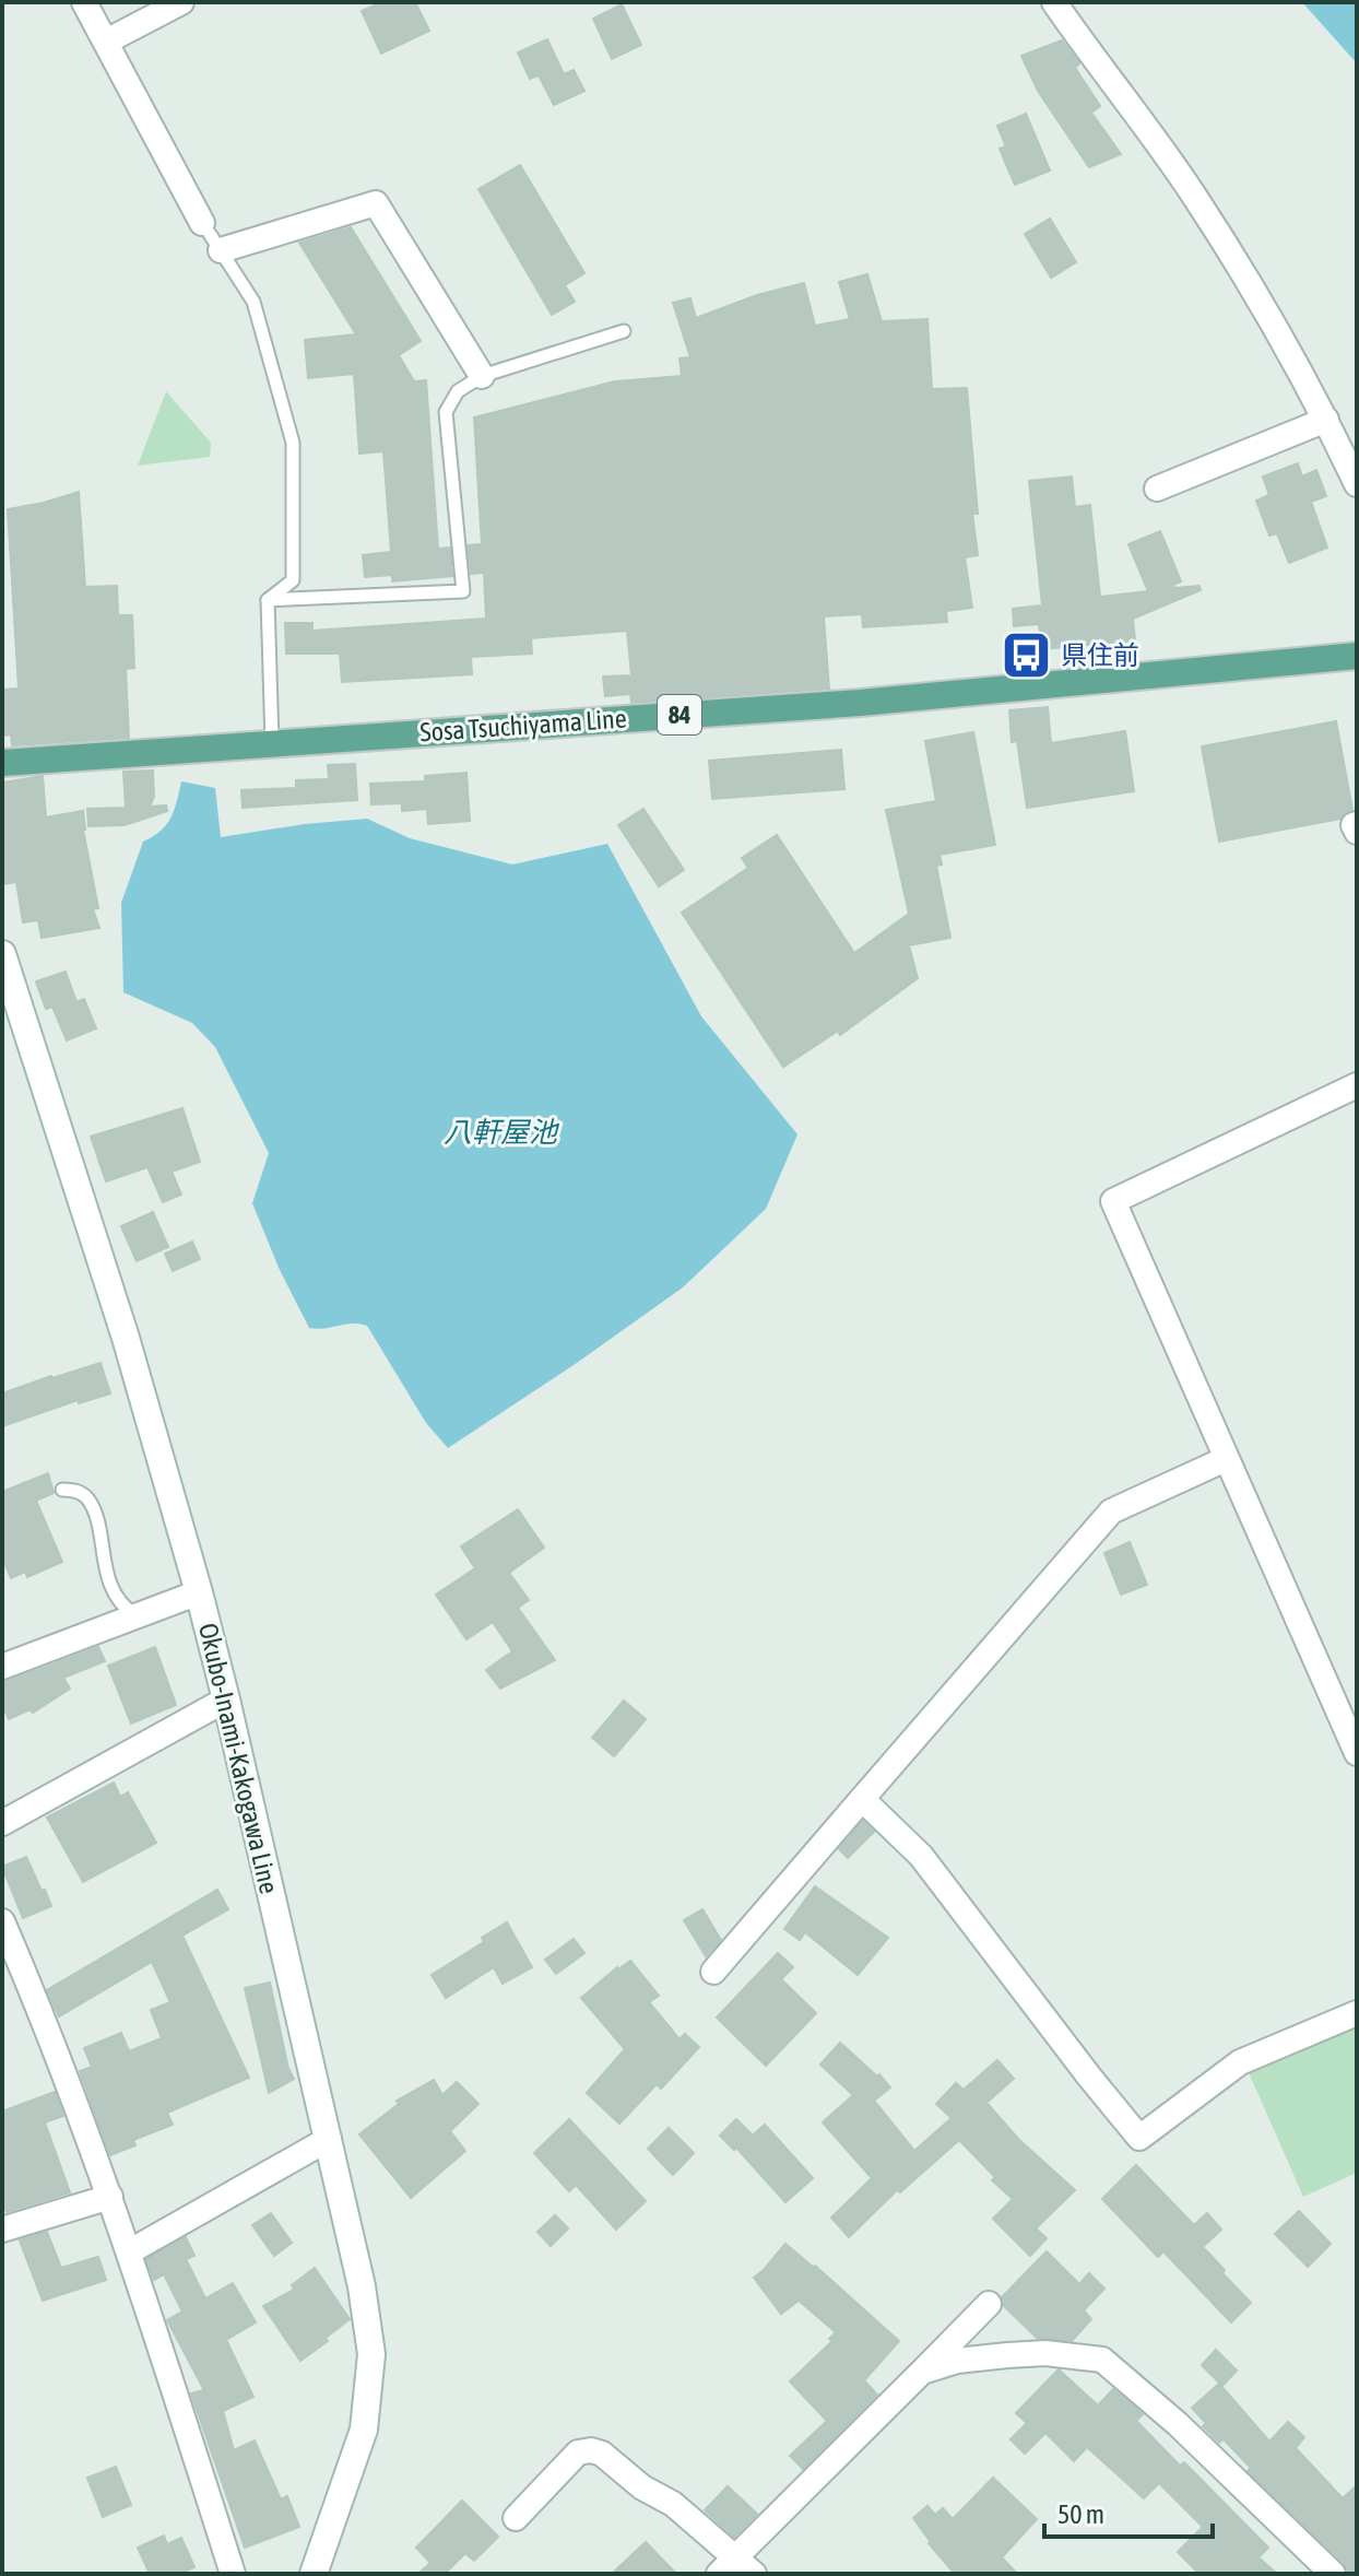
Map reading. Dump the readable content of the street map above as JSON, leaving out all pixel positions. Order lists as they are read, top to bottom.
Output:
{
  "streets": {
    "main road": ["84", "Sosa Tsuchiyama Line", "Okubo-Inami-Kakogawa Line"]
  },
  "water": ["八軒屋池"],
  "places": {
    "bus stop": ["県住前"]
  },
  "scale_bar": "50 m"
}
